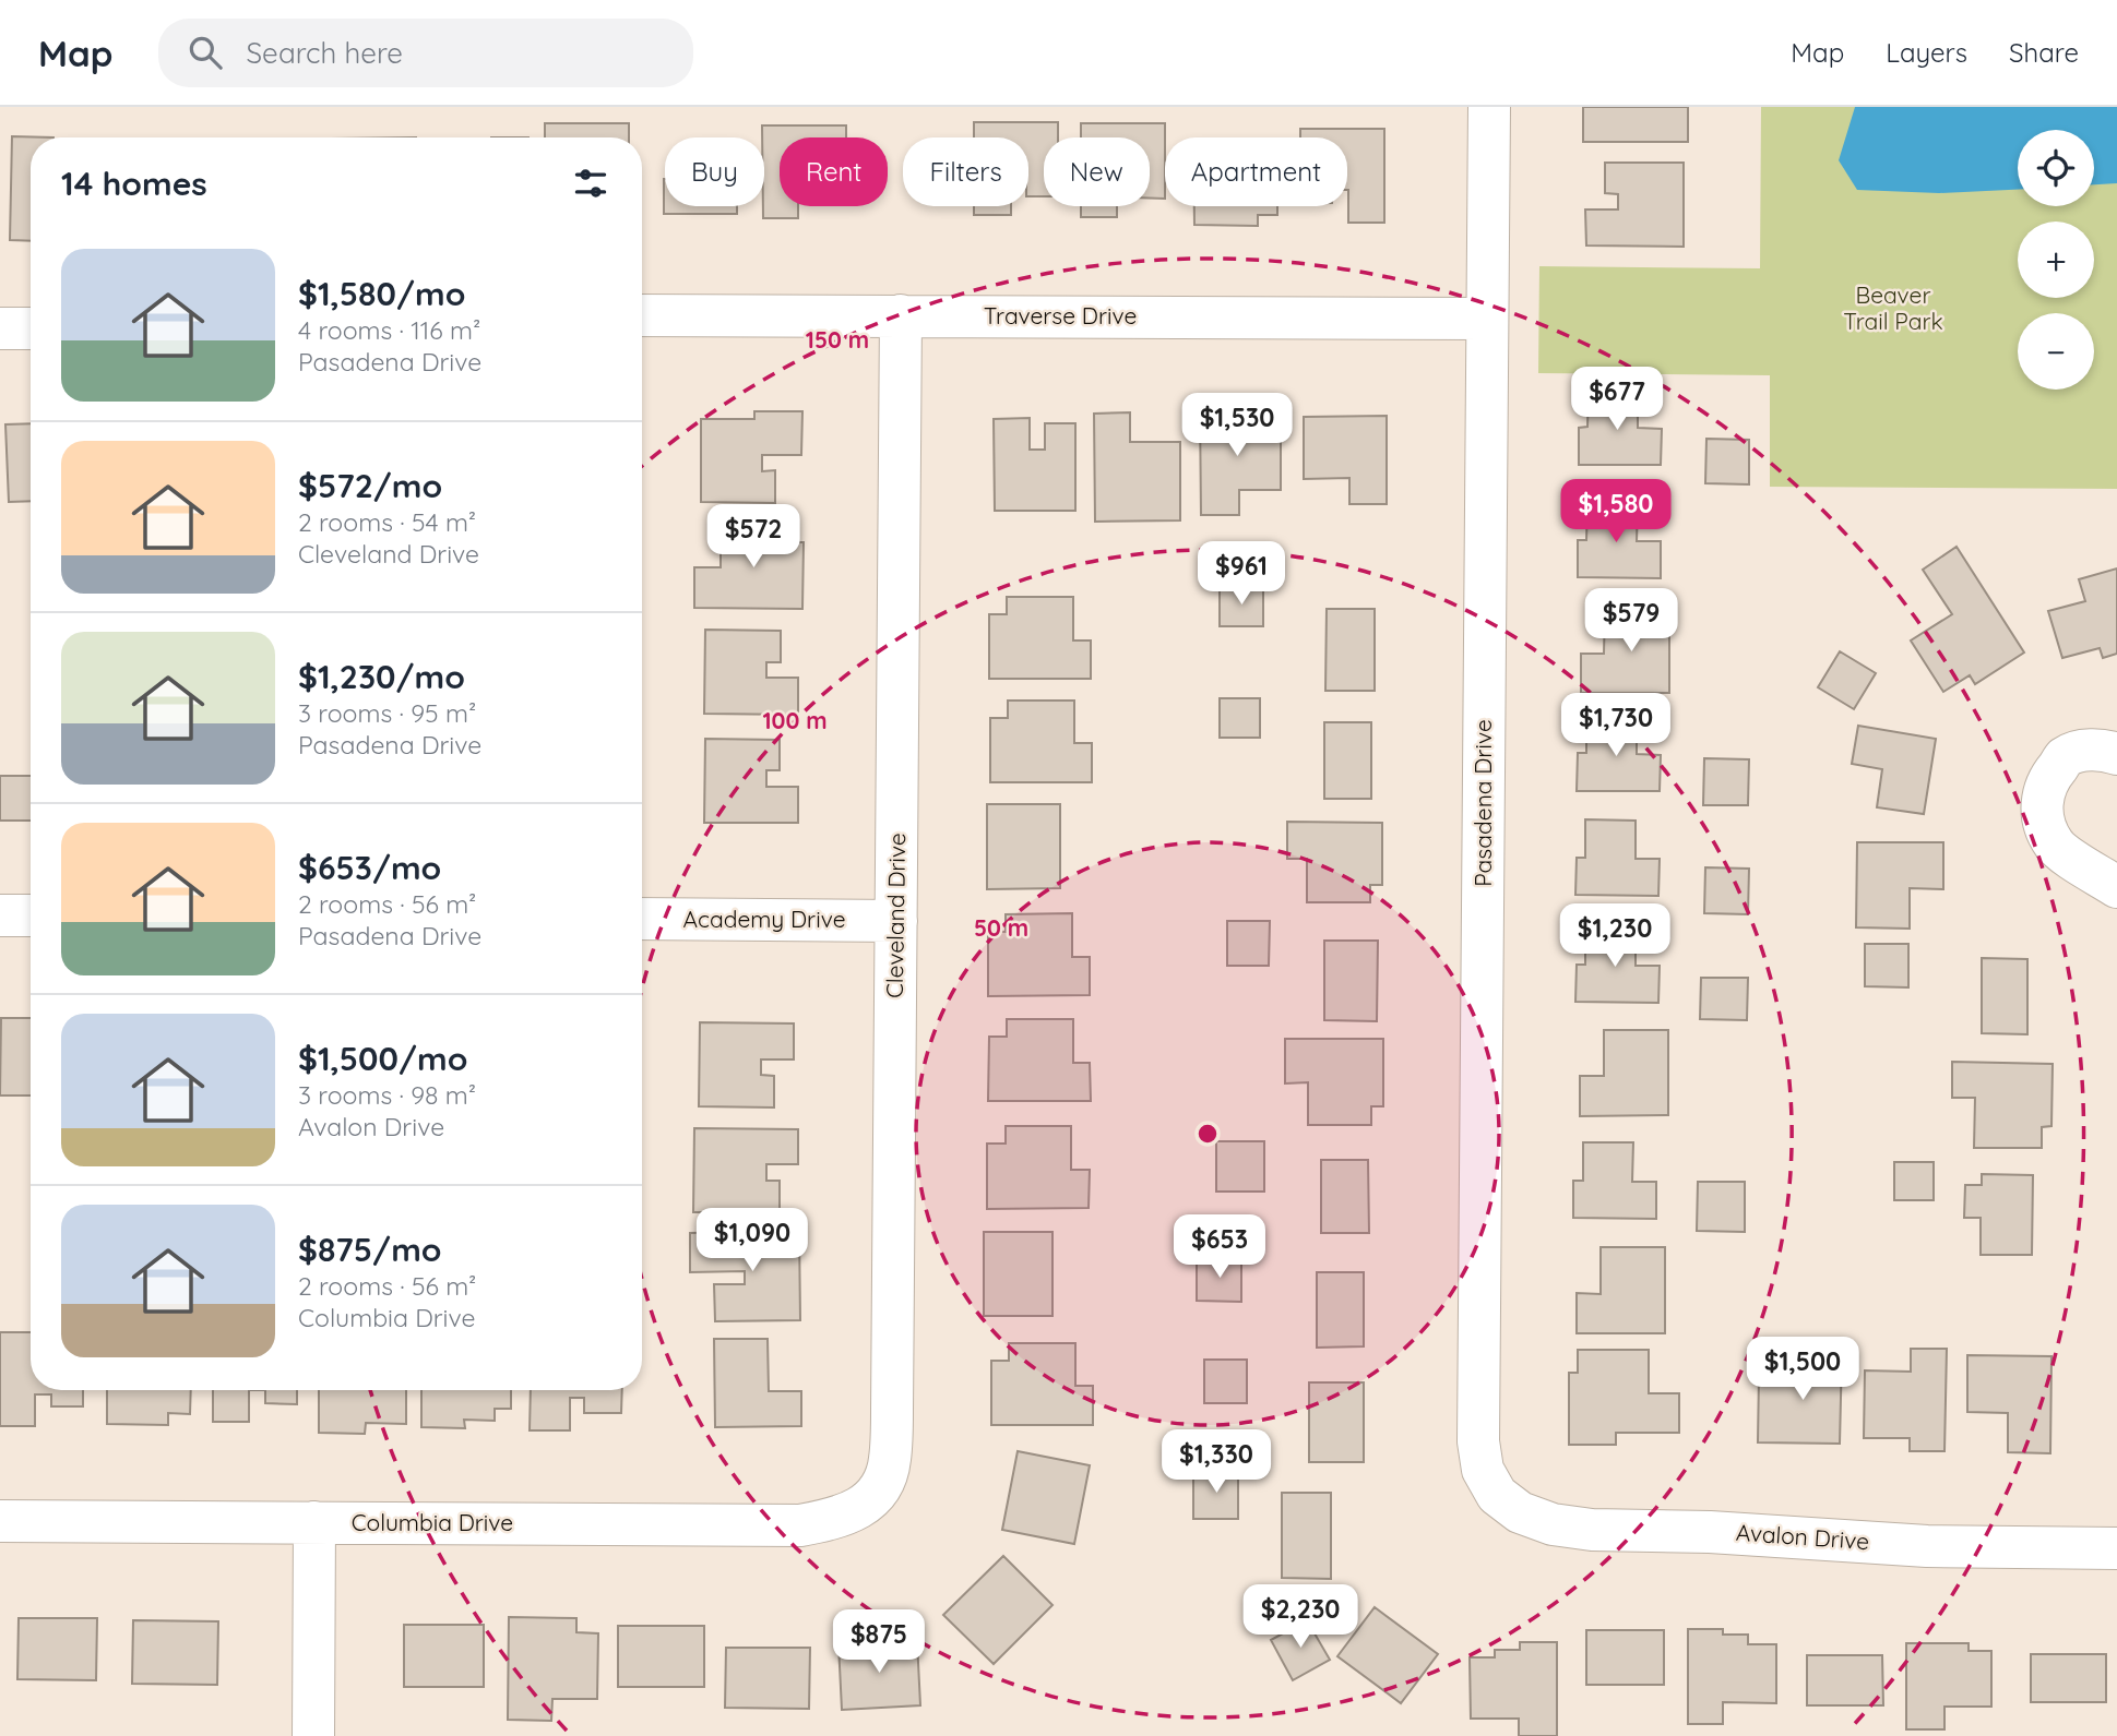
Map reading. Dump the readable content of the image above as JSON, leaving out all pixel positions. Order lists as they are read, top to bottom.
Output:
{
  "streets": {
    "street": [
      "Traverse Drive",
      "Pasadena Drive",
      "Cleveland Drive",
      "Academy Drive",
      "Columbia Drive",
      "Avalon Drive"
    ]
  },
  "crossings": [
    ["Traverse Drive", "Pasadena Drive"],
    ["Traverse Drive", "Cleveland Drive"],
    ["Pasadena Drive", "Avalon Drive"],
    ["Cleveland Drive", "Academy Drive"],
    ["Cleveland Drive", "Columbia Drive"]
  ],
  "parks": ["Beaver Trail Park"],
  "page": {
    "header": "Map",
    "search": "Search here",
    "nav": ["Map", "Layers", "Share"],
    "map_buttons": ["+", "−"],
    "chip": [
      "Buy",
      "Rent",
      "Filters",
      "New",
      "Apartment"
    ],
    "heading": "14 homes",
    "list": [
      {
        "name": "$1,580/mo",
        "note": "4 rooms · 116 m² · Pasadena Drive"
      },
      {
        "name": "$572/mo",
        "note": "2 rooms · 54 m² · Cleveland Drive"
      },
      {
        "name": "$1,230/mo",
        "note": "3 rooms · 95 m² · Pasadena Drive"
      },
      {
        "name": "$653/mo",
        "note": "2 rooms · 56 m² · Pasadena Drive"
      },
      {
        "name": "$1,500/mo",
        "note": "3 rooms · 98 m² · Avalon Drive"
      },
      {
        "name": "$875/mo",
        "note": "2 rooms · 56 m² · Columbia Drive"
      }
    ],
    "price": [
      "$677",
      "$1,530",
      "$1,580",
      "$572",
      "$961",
      "$579",
      "$1,730",
      "$1,230",
      "$1,090",
      "$653",
      "$1,500",
      "$1,330",
      "$2,230",
      "$875"
    ]
  },
  "rings": ["150 m", "100 m", "50 m"]
}
